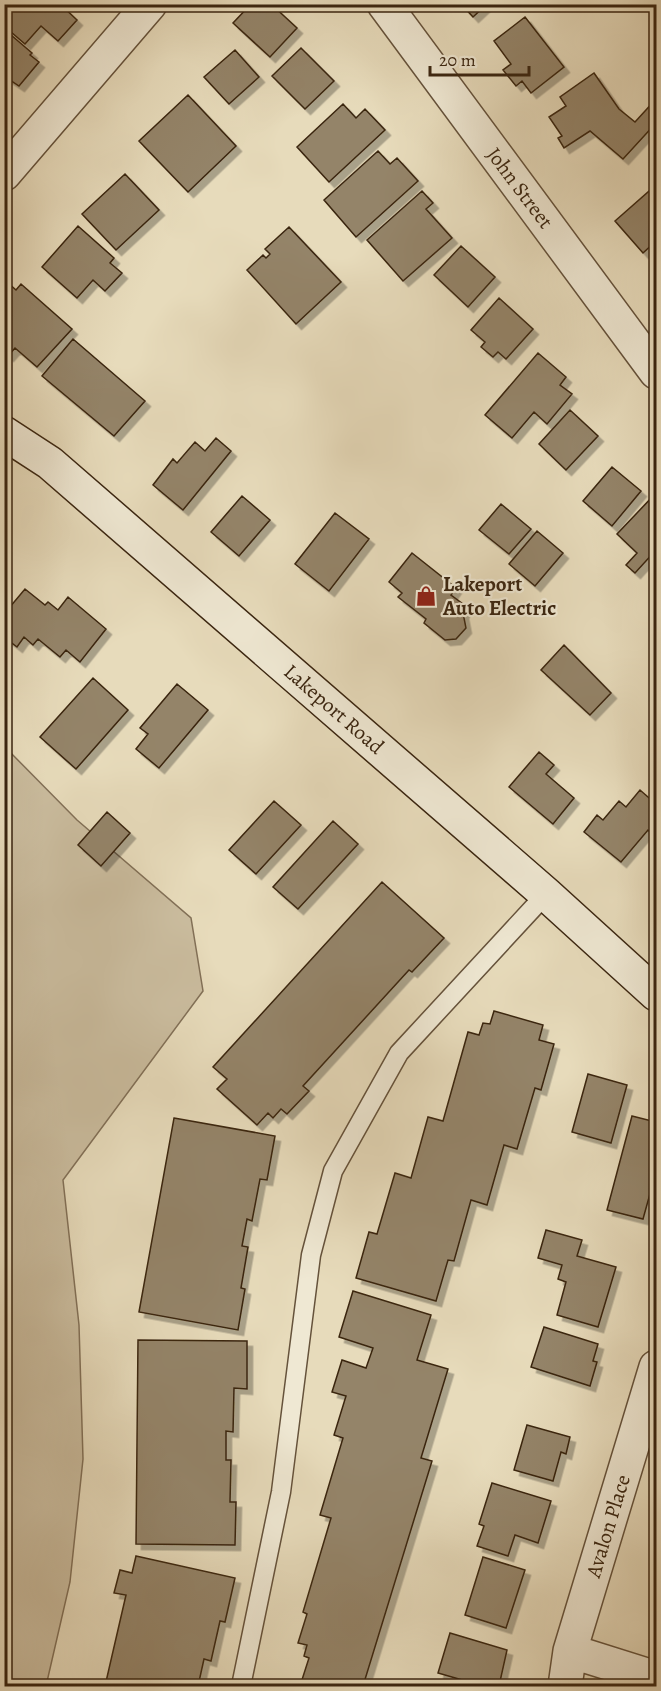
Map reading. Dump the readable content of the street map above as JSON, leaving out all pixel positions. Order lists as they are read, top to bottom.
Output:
{
  "streets": {
    "street": ["John Street", "Lakeport Road", "Avalon Place"]
  },
  "places": {
    "shop": ["Lakeport Auto Electric"]
  },
  "scale_bar": "20 m"
}
